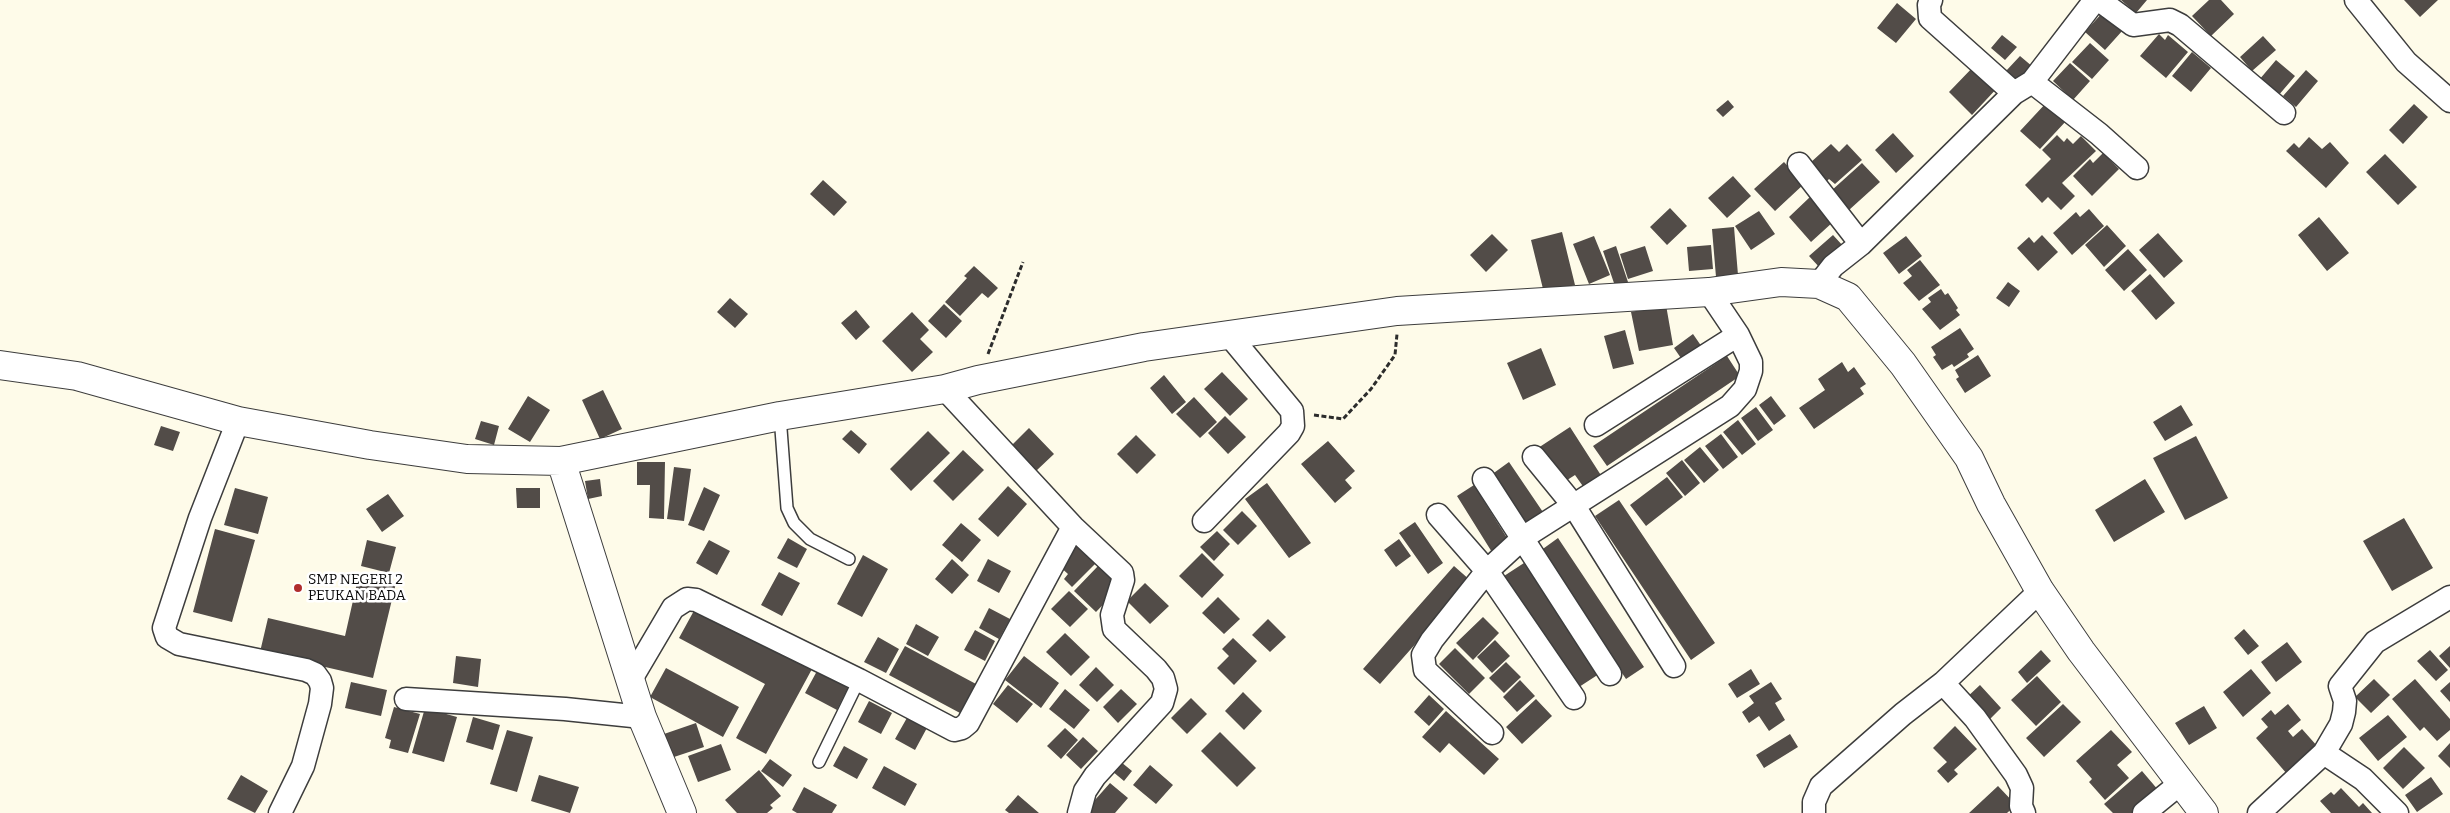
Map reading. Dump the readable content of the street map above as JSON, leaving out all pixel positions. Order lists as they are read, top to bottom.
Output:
{
  "places": ["SMP NEGERI 2 PEUKAN BADA"]
}
